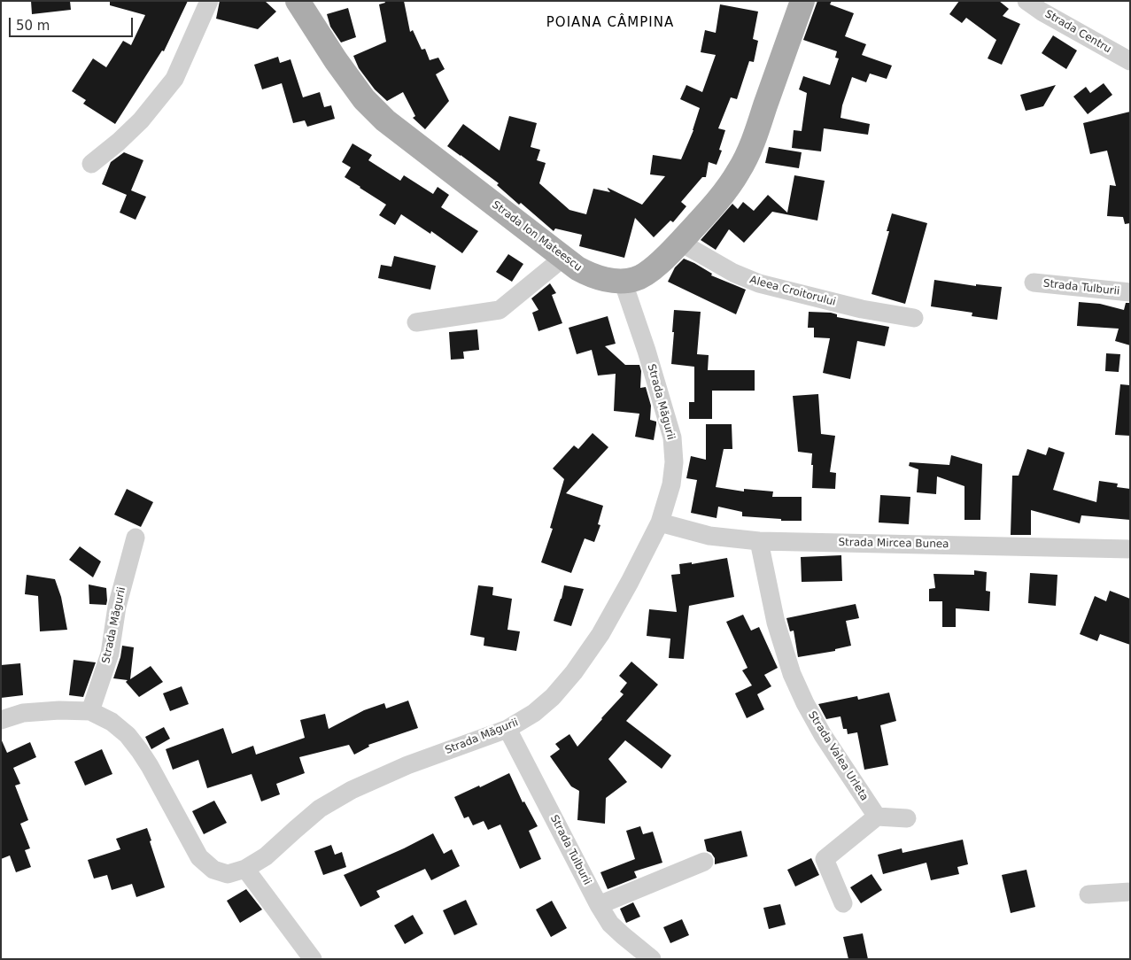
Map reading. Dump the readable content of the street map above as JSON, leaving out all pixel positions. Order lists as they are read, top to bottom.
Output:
{
  "streets": {
    "main road": ["Strada Ion Mateescu"],
    "street": [
      "Strada Centru",
      "Strada Tulburii",
      "Aleea Croitorului",
      "Strada Măgurii",
      "Strada Mircea Bunea",
      "Strada Valea Urleta"
    ]
  },
  "crossings": [
    ["Strada Ion Mateescu", "Aleea Croitorului"],
    ["Strada Ion Mateescu", "Strada Măgurii"],
    ["Strada Tulburii", "Strada Măgurii"],
    ["Strada Măgurii", "Strada Mircea Bunea"],
    ["Strada Mircea Bunea", "Strada Valea Urleta"]
  ],
  "districts": ["POIANA CÂMPINA"],
  "scale_bar": "50 m"
}
